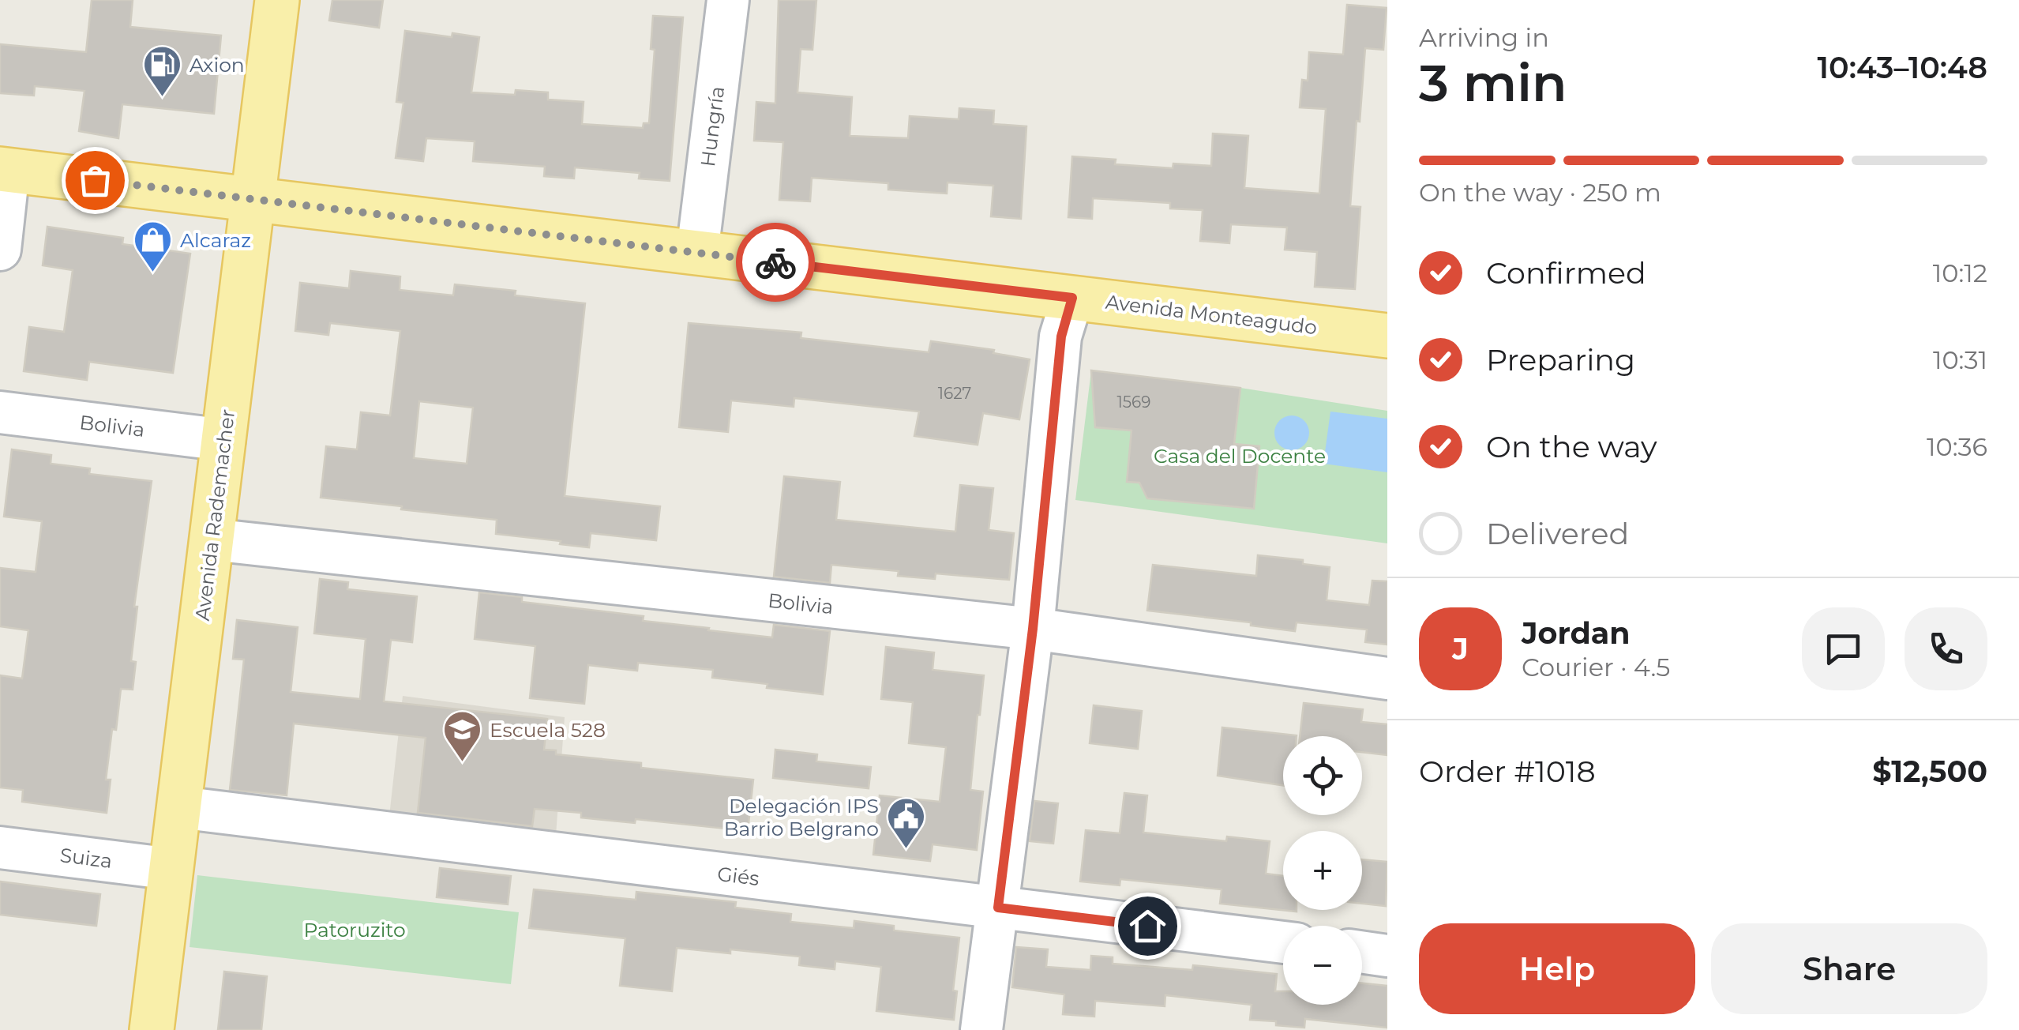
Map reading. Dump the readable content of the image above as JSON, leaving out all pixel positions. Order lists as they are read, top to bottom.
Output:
{
  "streets": {
    "main road": ["Avenida Monteagudo", "Avenida Rademacher"],
    "street": [
      "Hungría",
      "Bolivia",
      "Suiza",
      "Giés"
    ]
  },
  "crossings": [
    ["Hungría", "Avenida Monteagudo"],
    ["Avenida Monteagudo", "Avenida Rademacher"],
    ["Bolivia", "Avenida Rademacher"],
    ["Avenida Rademacher", "Suiza"],
    ["Avenida Rademacher", "Giés"]
  ],
  "parks": ["Casa del Docente", "Patoruzito"],
  "places": {
    "fuel station": ["Axion"],
    "shop": ["Alcaraz"],
    "school or university": ["Escuela 528"],
    "public building": ["Delegación IPS Barrio Belgrano"]
  },
  "house_numbers": ["1627", "1569"],
  "page": {
    "heading": ["3 min", "Arriving in", "10:43–10:48"],
    "panel": [
      "Jordan",
      "Courier · 4.5",
      "Order #1018",
      "$12,500"
    ],
    "bar": "On the way · 250 m",
    "list": [
      ["Confirmed", "10:12"],
      ["Preparing", "10:31"],
      ["On the way", "10:36"],
      "Delivered"
    ],
    "round": "J",
    "map_buttons": ["+", "−"],
    "buttons": ["Help", "Share"]
  }
}
